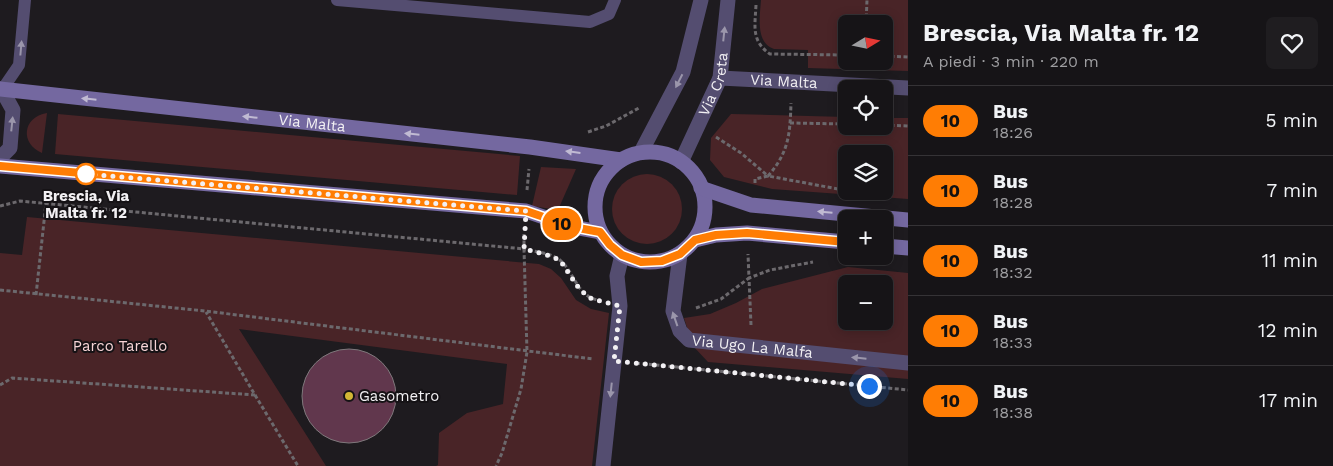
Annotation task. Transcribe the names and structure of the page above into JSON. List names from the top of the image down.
{
  "streets": {
    "street": ["Via Malta", "Via Creta", "Via Ugo La Malfa"]
  },
  "crossings": [
    ["Via Malta", "Via Creta"]
  ],
  "parks": ["Parco Tarello"],
  "places": ["Brescia, Via Malta fr. 12", "Gasometro"],
  "lines": ["bus line 10"],
  "north": "right",
  "page": {
    "on_map": "10",
    "heading": ["Brescia, Via Malta fr. 12", "A piedi · 3 min · 220 m"],
    "map_buttons": ["+", "−"],
    "list": [
      {
        "mark": "10",
        "name": "Bus",
        "note": "18:26",
        "value": "5 min"
      },
      {
        "mark": "10",
        "name": "Bus",
        "note": "18:28",
        "value": "7 min"
      },
      {
        "mark": "10",
        "name": "Bus",
        "note": "18:32",
        "value": "11 min"
      },
      {
        "mark": "10",
        "name": "Bus",
        "note": "18:33",
        "value": "12 min"
      },
      {
        "mark": "10",
        "name": "Bus",
        "note": "18:38",
        "value": "17 min"
      }
    ]
  }
}
